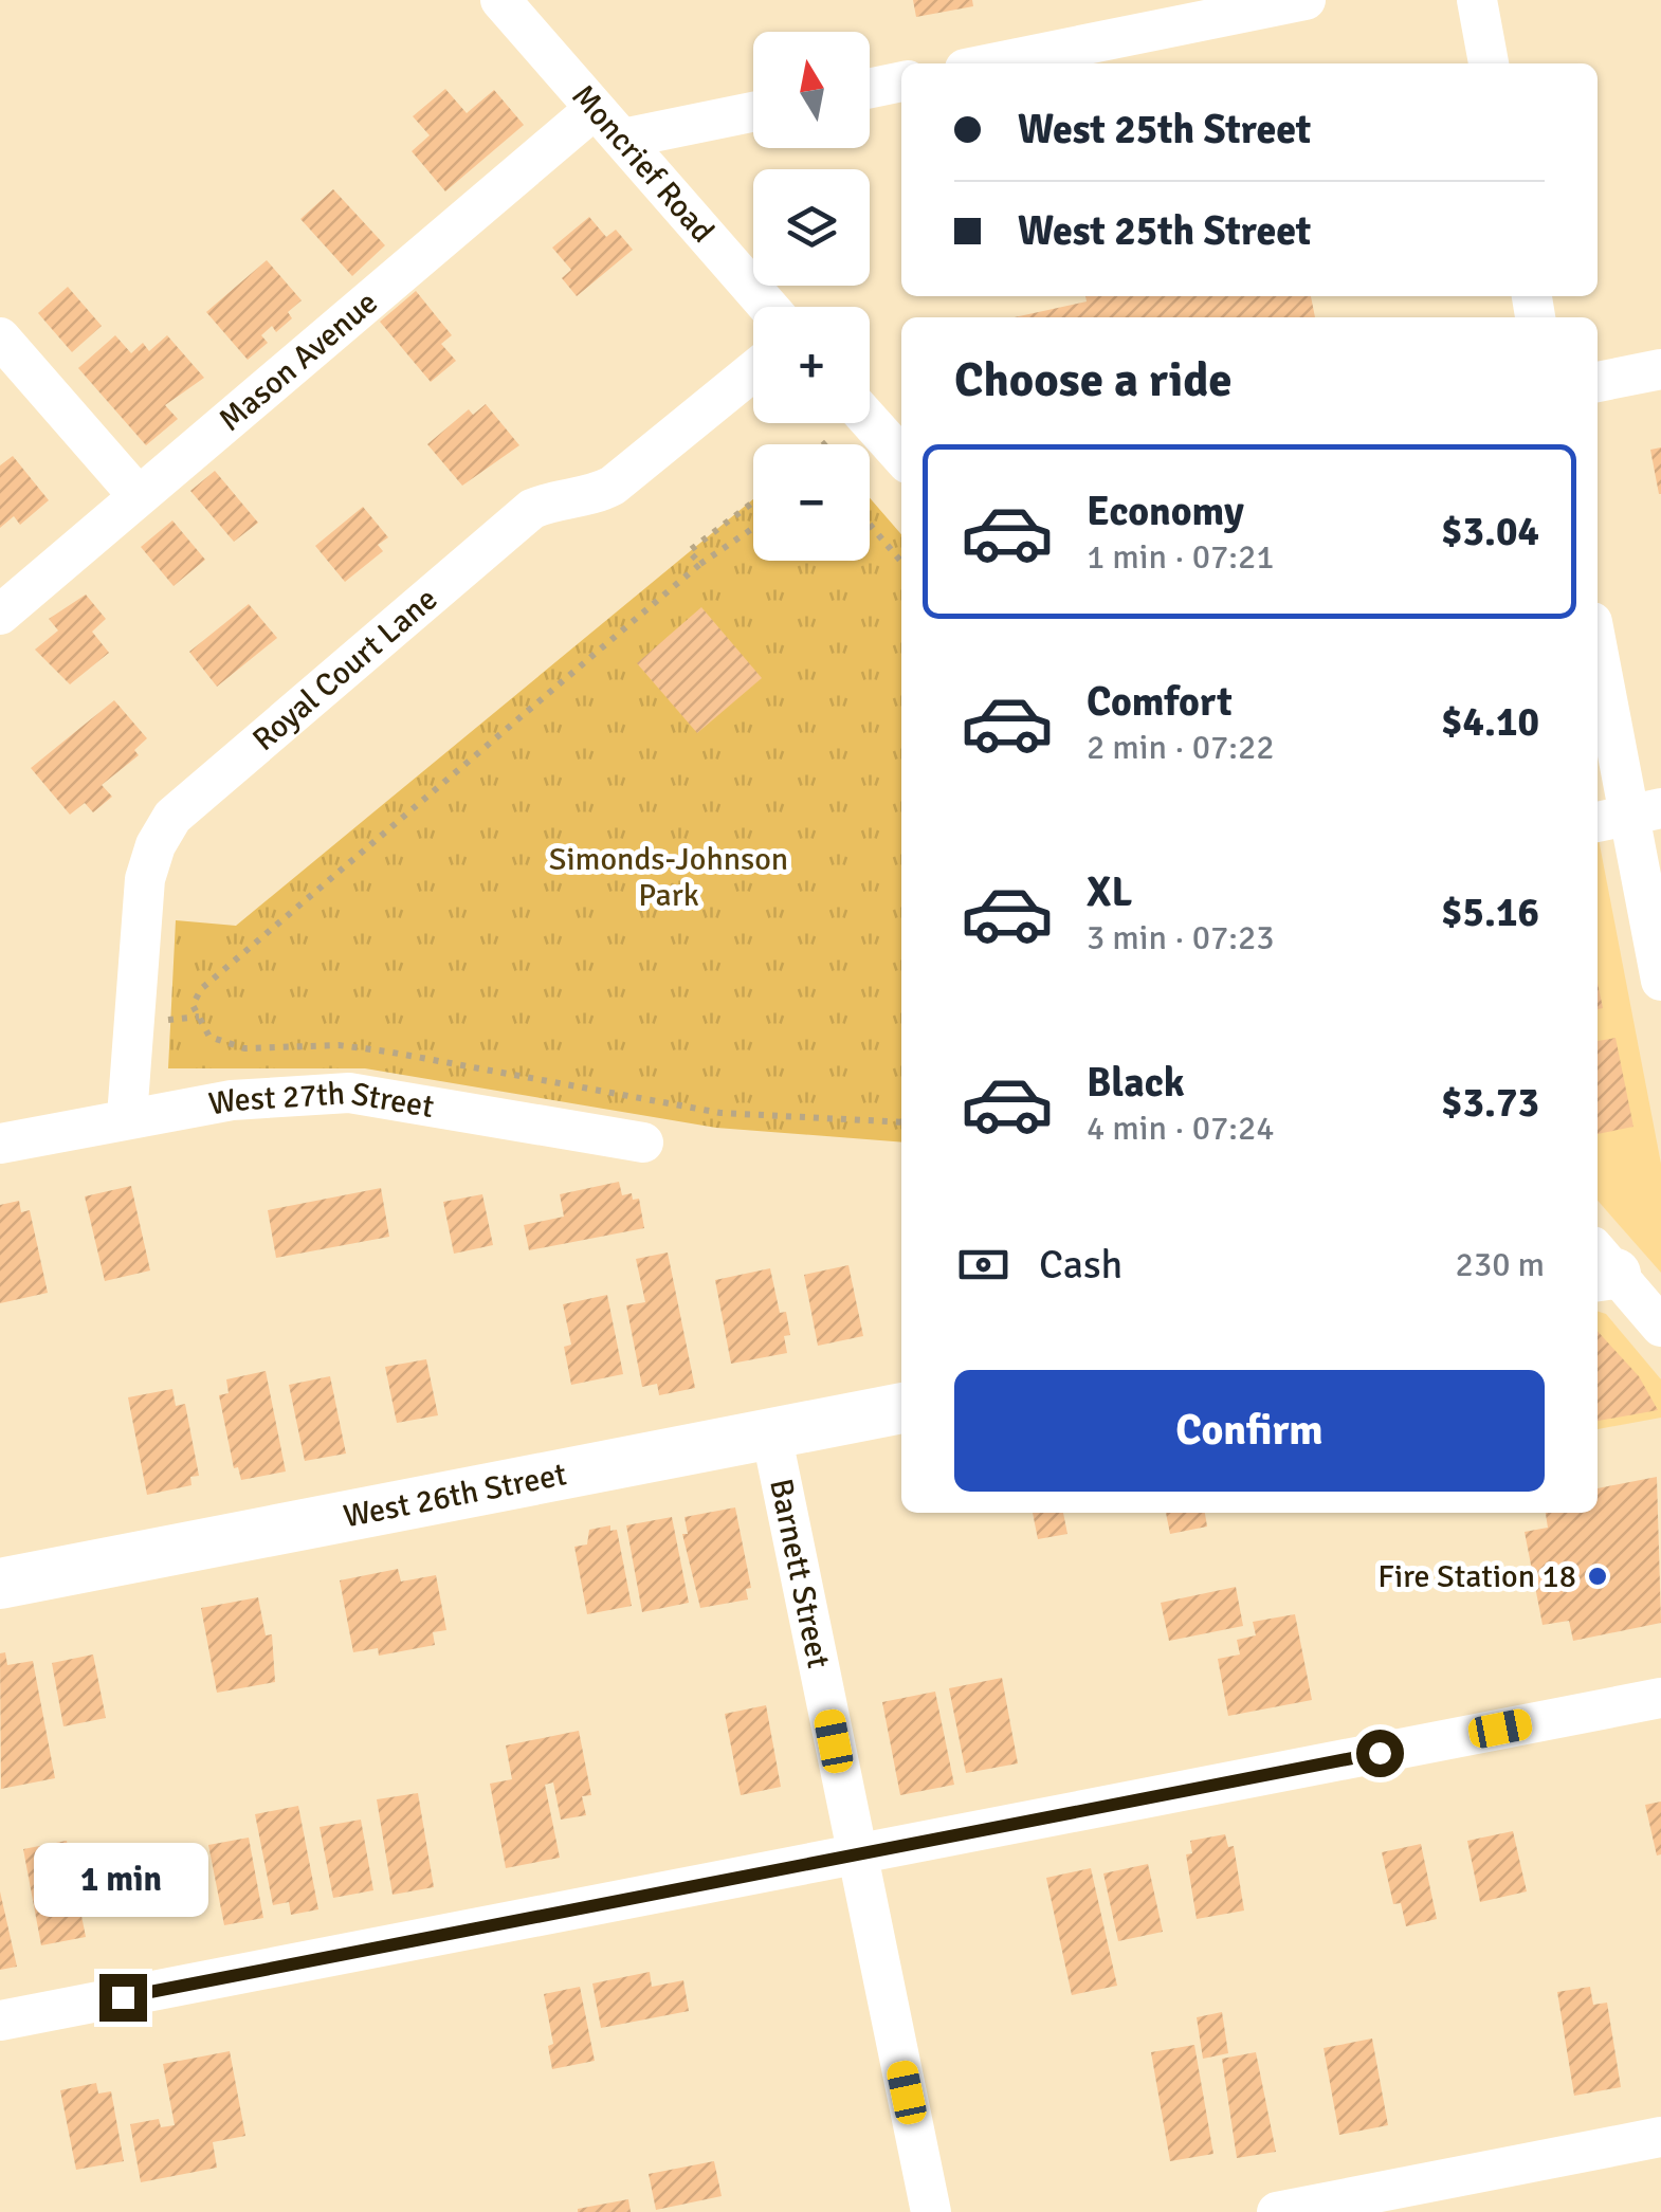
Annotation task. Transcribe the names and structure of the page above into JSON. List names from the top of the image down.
{
  "streets": {
    "main road": ["West 26th Street"],
    "street": [
      "Moncrief Road",
      "Mason Avenue",
      "Royal Court Lane",
      "West 27th Street",
      "Barnett Street"
    ]
  },
  "crossings": [
    ["Moncrief Road", "Mason Avenue"],
    ["Royal Court Lane", "West 27th Street"],
    ["West 26th Street", "Barnett Street"]
  ],
  "parks": ["Simonds-Johnson Park"],
  "places": ["Fire Station 18"],
  "north": "top",
  "page": {
    "map_buttons": ["+", "−"],
    "banner": ["West 25th Street", "West 25th Street"],
    "heading": "Choose a ride",
    "list": [
      {
        "name": "Economy",
        "note": "1 min · 07:21",
        "value": "$3.04"
      },
      {
        "name": "Comfort",
        "note": "2 min · 07:22",
        "value": "$4.10"
      },
      {
        "name": "XL",
        "note": "3 min · 07:23",
        "value": "$5.16"
      },
      {
        "name": "Black",
        "note": "4 min · 07:24",
        "value": "$3.73"
      }
    ],
    "pay": ["Cash", "230 m"],
    "buttons": "Confirm",
    "bubble": "1 min"
  }
}
